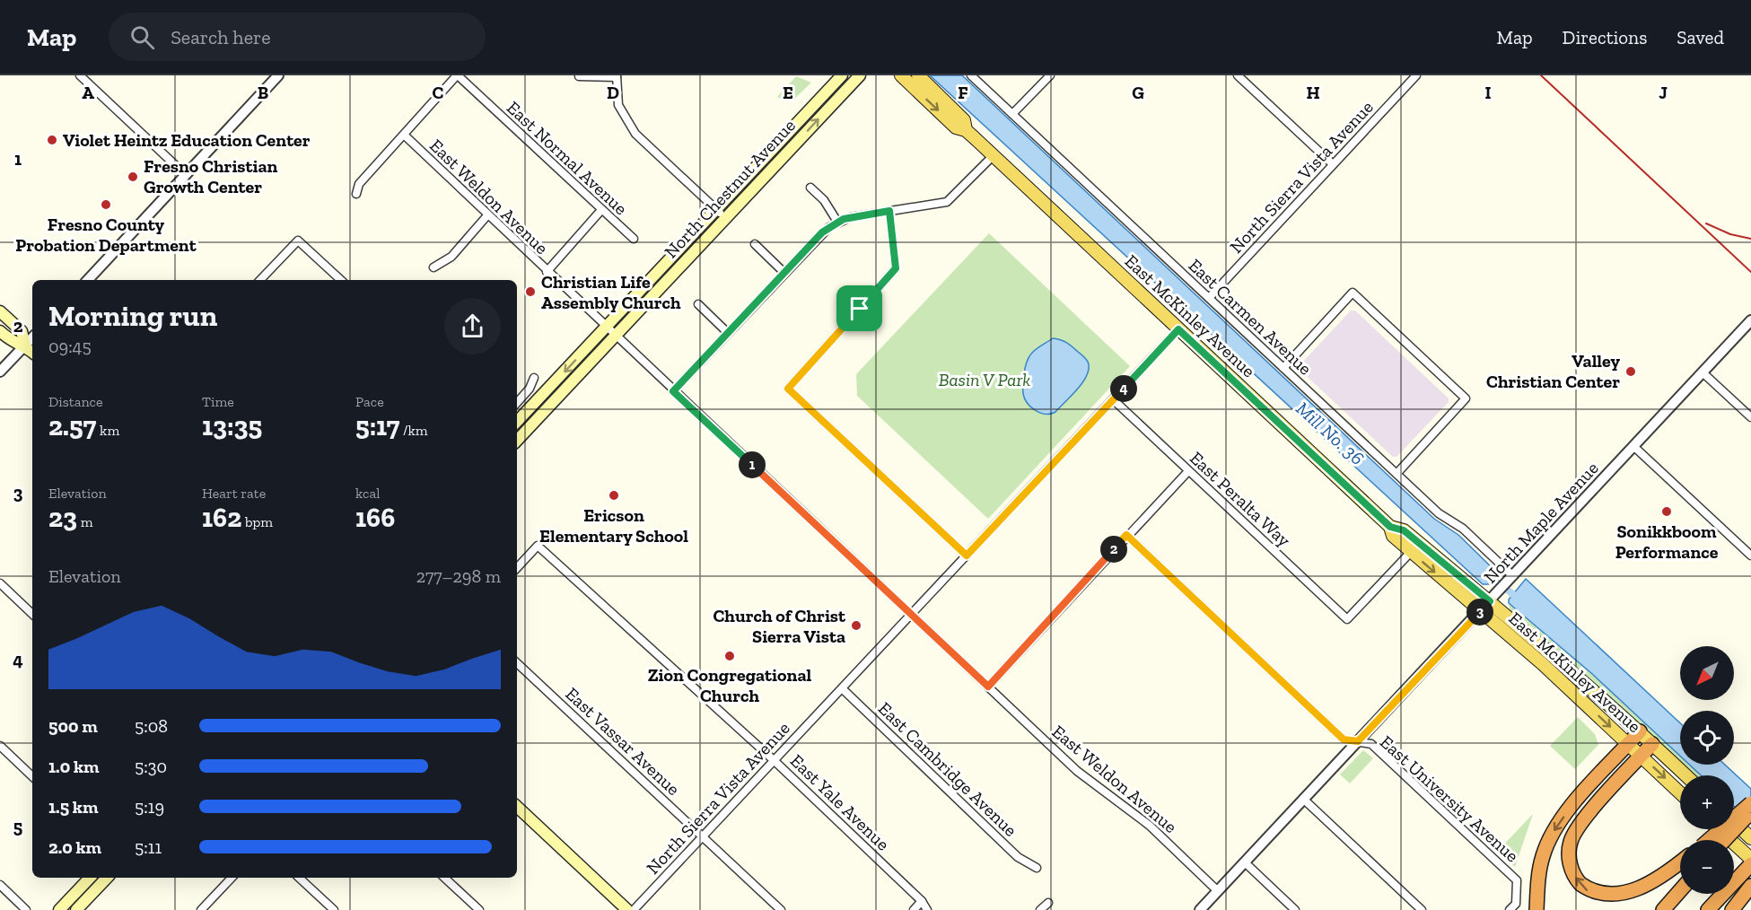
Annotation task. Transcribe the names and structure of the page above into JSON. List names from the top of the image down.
{
  "streets": {
    "main road": ["North Chestnut Avenue", "East McKinley Avenue"],
    "street": [
      "East Normal Avenue",
      "North Sierra Vista Avenue",
      "East Weldon Avenue",
      "East Carmen Avenue",
      "East Peralta Way",
      "North Maple Avenue",
      "East Vassar Avenue",
      "East Cambridge Avenue",
      "East University Avenue",
      "East Yale Avenue"
    ]
  },
  "crossings": [
    ["North Sierra Vista Avenue", "East Weldon Avenue"],
    ["North Sierra Vista Avenue", "East McKinley Avenue"],
    ["North Sierra Vista Avenue", "East Carmen Avenue"],
    ["North Sierra Vista Avenue", "East Peralta Way"],
    ["North Sierra Vista Avenue", "East Vassar Avenue"],
    ["North Sierra Vista Avenue", "East Cambridge Avenue"],
    ["North Sierra Vista Avenue", "East Yale Avenue"],
    ["North Chestnut Avenue", "East Weldon Avenue"],
    ["East Weldon Avenue", "North Maple Avenue"],
    ["East McKinley Avenue", "East Peralta Way"],
    ["East McKinley Avenue", "North Maple Avenue"],
    ["East Carmen Avenue", "North Maple Avenue"],
    ["North Maple Avenue", "East University Avenue"]
  ],
  "water": ["Mill No. 36"],
  "parks": ["Basin V Park"],
  "places": [
    "Violet Heintz Education Center",
    "Fresno Christian Growth Center",
    "Fresno County Probation Department",
    "Christian Life Assembly Church",
    "Valley Christian Center",
    "Ericson Elementary School",
    "Sonikkboom Performance",
    "Church of Christ Sierra Vista",
    "Zion Congregational Church"
  ],
  "north": "bottom left",
  "page": {
    "header": "Map",
    "search": "Search here",
    "nav": ["Map", "Directions", "Saved"],
    "heading": ["Morning run", "09:45"],
    "stats": [
      ["Distance", "2.57 km"],
      ["Time", "13:35"],
      ["Pace", "5:17 /km"],
      ["Elevation", "23 m"],
      ["Heart rate", "162 bpm"],
      ["kcal", "166"]
    ],
    "pins": [
      "4",
      "1",
      "2",
      "3"
    ],
    "chart": ["Elevation", "277–298 m"],
    "map_buttons": ["+", "−"],
    "list": [
      {
        "name": "500 m",
        "note": "5:08"
      },
      {
        "name": "1.0 km",
        "note": "5:30"
      },
      {
        "name": "1.5 km",
        "note": "5:19"
      },
      {
        "name": "2.0 km",
        "note": "5:11"
      }
    ]
  },
  "grid": {
    "columns": [
      "A",
      "B",
      "C",
      "D",
      "E",
      "F",
      "G",
      "H",
      "I",
      "J"
    ],
    "rows": [
      "1",
      "2",
      "3",
      "4",
      "5"
    ]
  }
}
